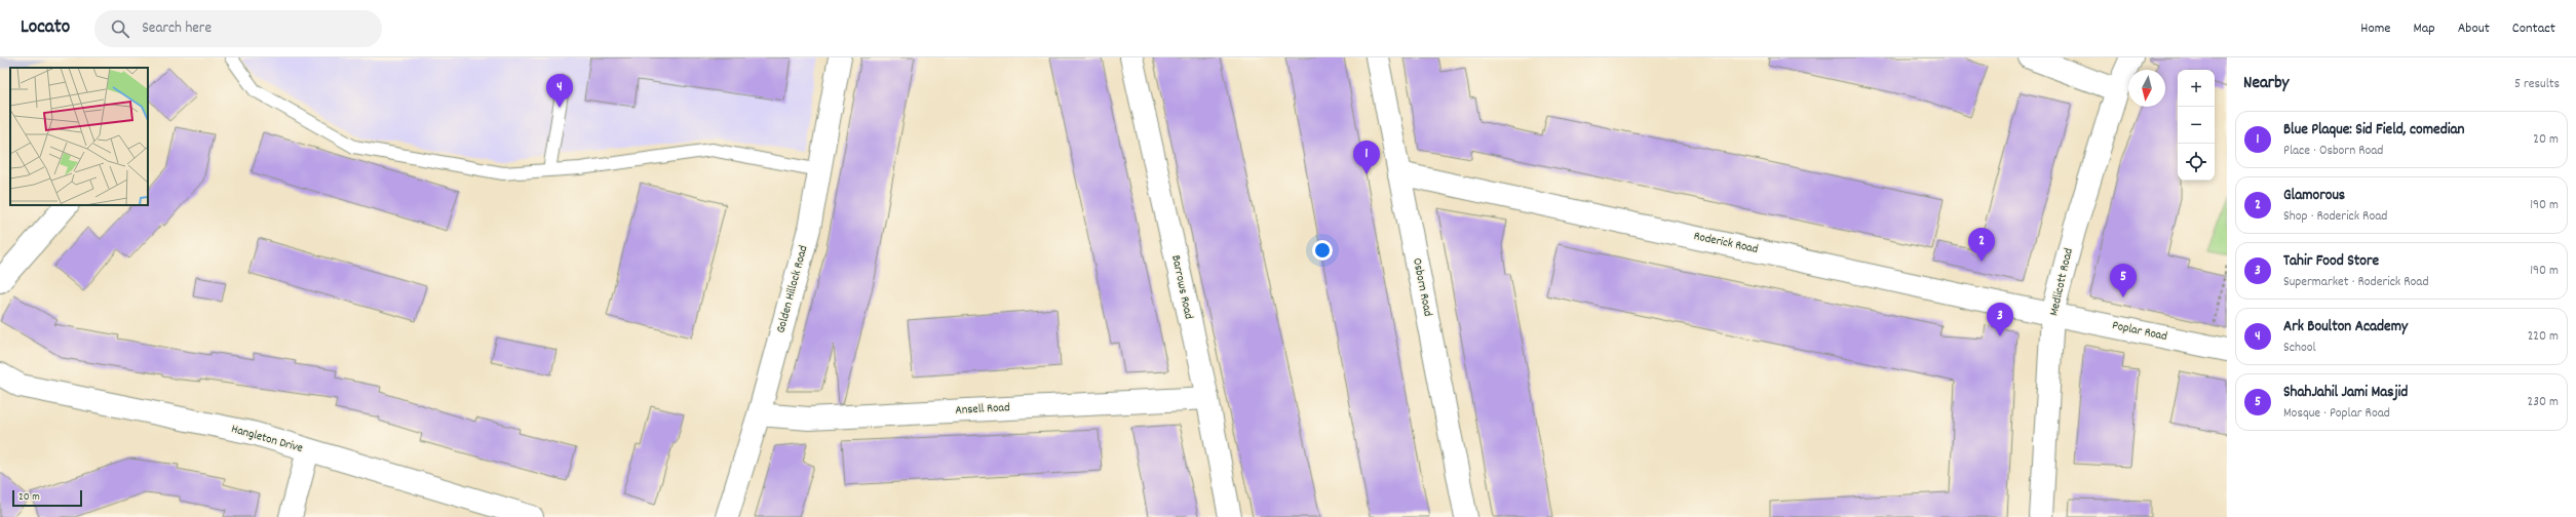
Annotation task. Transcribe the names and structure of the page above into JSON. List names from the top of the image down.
{
  "streets": {
    "street": [
      "Roderick Road",
      "Medlicott Road",
      "Barrows Road",
      "Osborn Road",
      "Golden Hillock Road",
      "Poplar Road",
      "Ansell Road",
      "Hangleton Drive"
    ]
  },
  "crossings": [
    ["Roderick Road", "Medlicott Road"],
    ["Roderick Road", "Osborn Road"],
    ["Roderick Road", "Poplar Road"],
    ["Medlicott Road", "Poplar Road"],
    ["Barrows Road", "Ansell Road"],
    ["Golden Hillock Road", "Ansell Road"]
  ],
  "scale_bar": "20 m",
  "north": "bottom",
  "page": {
    "header": "Locato",
    "search": "Search here",
    "nav": [
      "Home",
      "Map",
      "About",
      "Contact"
    ],
    "heading": ["Nearby", "5 results"],
    "map_buttons": ["+", "−"],
    "pins": [
      "4",
      "1",
      "2",
      "5",
      "3"
    ],
    "list": [
      {
        "mark": "1",
        "name": "Blue Plaque: Sid Field, comedian",
        "note": "Place · Osborn Road",
        "value": "20 m"
      },
      {
        "mark": "2",
        "name": "Glamorous",
        "note": "Shop · Roderick Road",
        "value": "190 m"
      },
      {
        "mark": "3",
        "name": "Tahir Food Store",
        "note": "Supermarket · Roderick Road",
        "value": "190 m"
      },
      {
        "mark": "4",
        "name": "Ark Boulton Academy",
        "note": "School",
        "value": "220 m"
      },
      {
        "mark": "5",
        "name": "ShahJahil Jami Masjid",
        "note": "Mosque · Poplar Road",
        "value": "230 m"
      }
    ],
    "scale": "20 m"
  }
}
